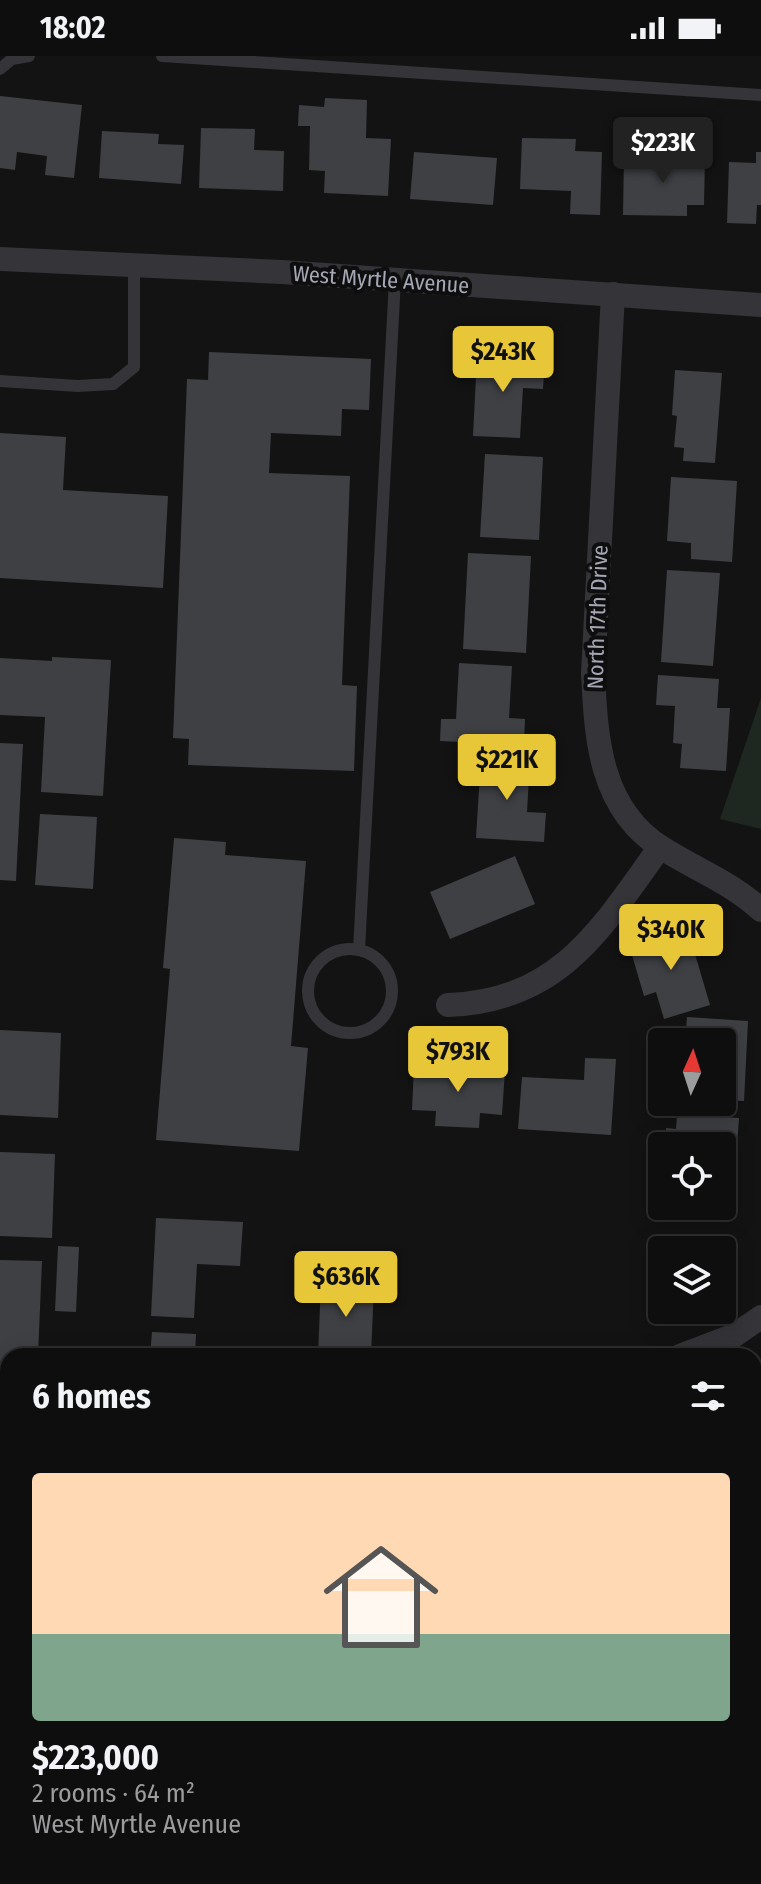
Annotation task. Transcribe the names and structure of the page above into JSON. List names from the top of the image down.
{
  "streets": {
    "street": ["West Myrtle Avenue", "North 17th Drive"]
  },
  "crossings": [
    ["West Myrtle Avenue", "North 17th Drive"]
  ],
  "north": "top",
  "page": {
    "status": "18:02",
    "price": [
      "$223K",
      "$243K",
      "$221K",
      "$340K",
      "$793K",
      "$636K"
    ],
    "heading": "6 homes",
    "list": [
      {
        "name": "$223,000",
        "note": "2 rooms · 64 m² · West Myrtle Avenue"
      }
    ]
  }
}
